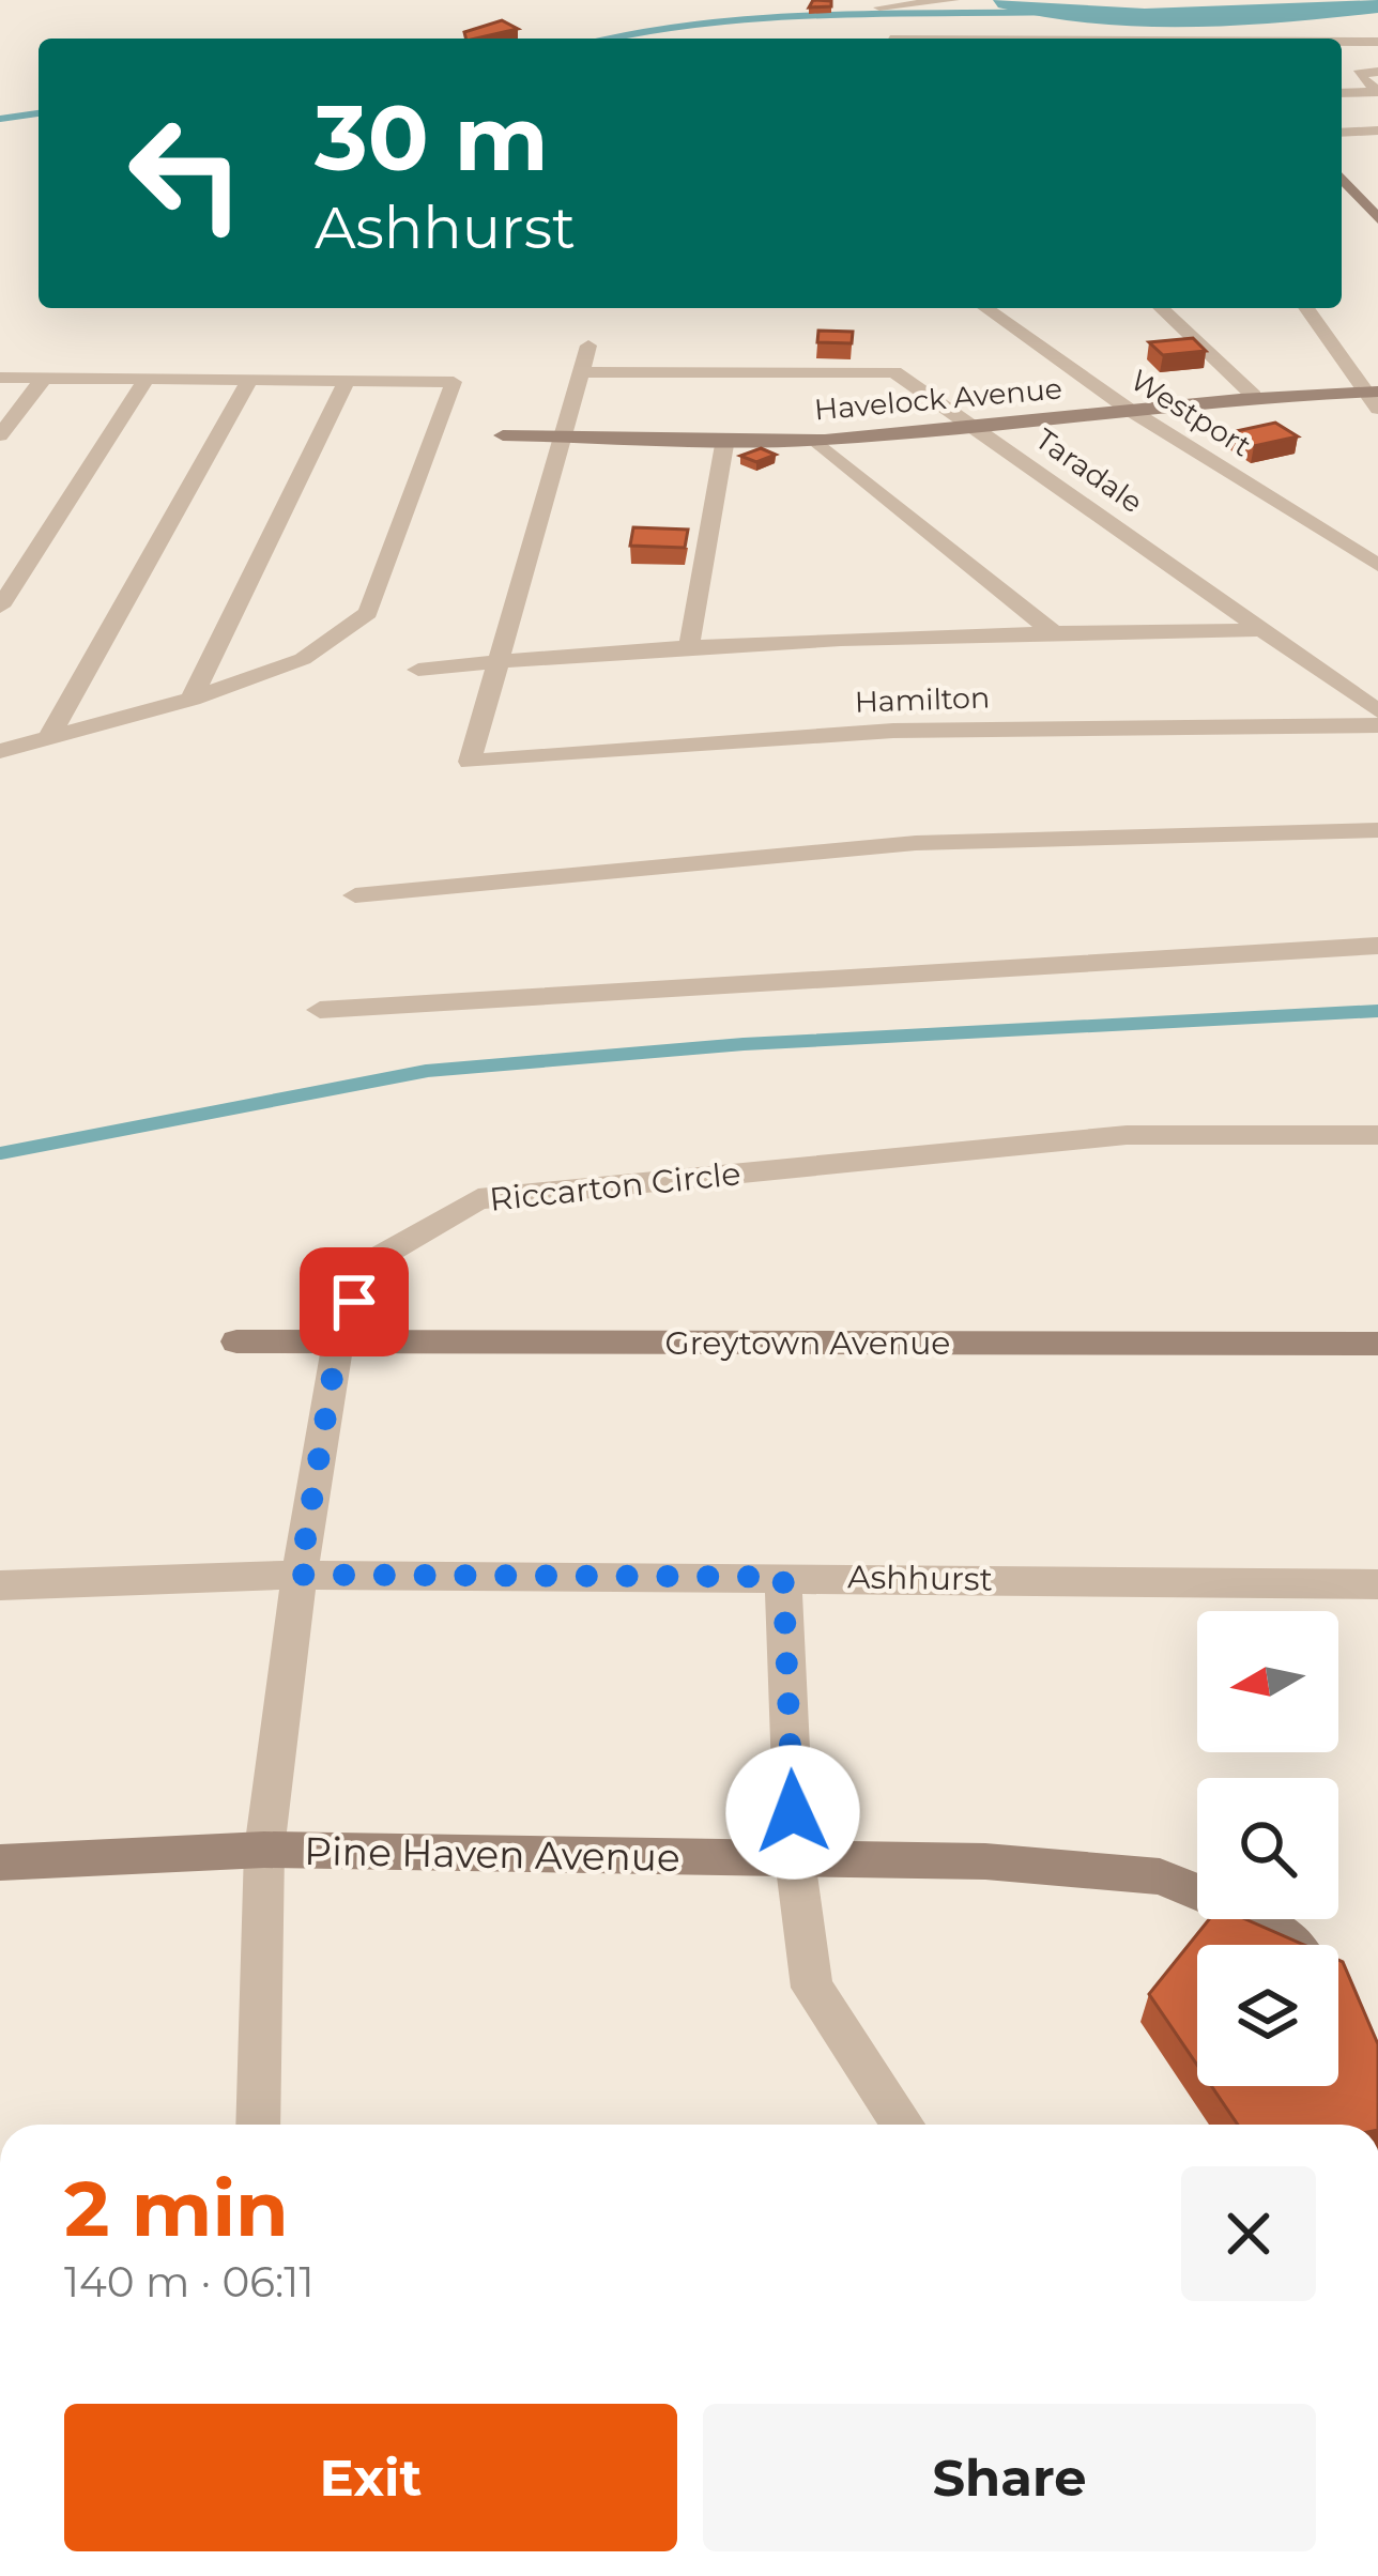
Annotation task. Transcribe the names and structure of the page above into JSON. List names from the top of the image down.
{
  "streets": {
    "street": [
      "Havelock Avenue",
      "Westport",
      "Taradale",
      "Hamilton",
      "Riccarton Circle",
      "Greytown Avenue",
      "Ashhurst",
      "Pine Haven Avenue"
    ]
  },
  "crossings": [
    ["Havelock Avenue", "Westport"],
    ["Havelock Avenue", "Taradale"],
    ["Riccarton Circle", "Greytown Avenue"],
    ["Riccarton Circle", "Ashhurst"],
    ["Riccarton Circle", "Pine Haven Avenue"]
  ],
  "north": "left",
  "page": {
    "turn": ["30 m", "Ashhurst"],
    "heading": ["2 min", "140 m · 06:11"],
    "buttons": ["Exit", "Share"]
  }
}
